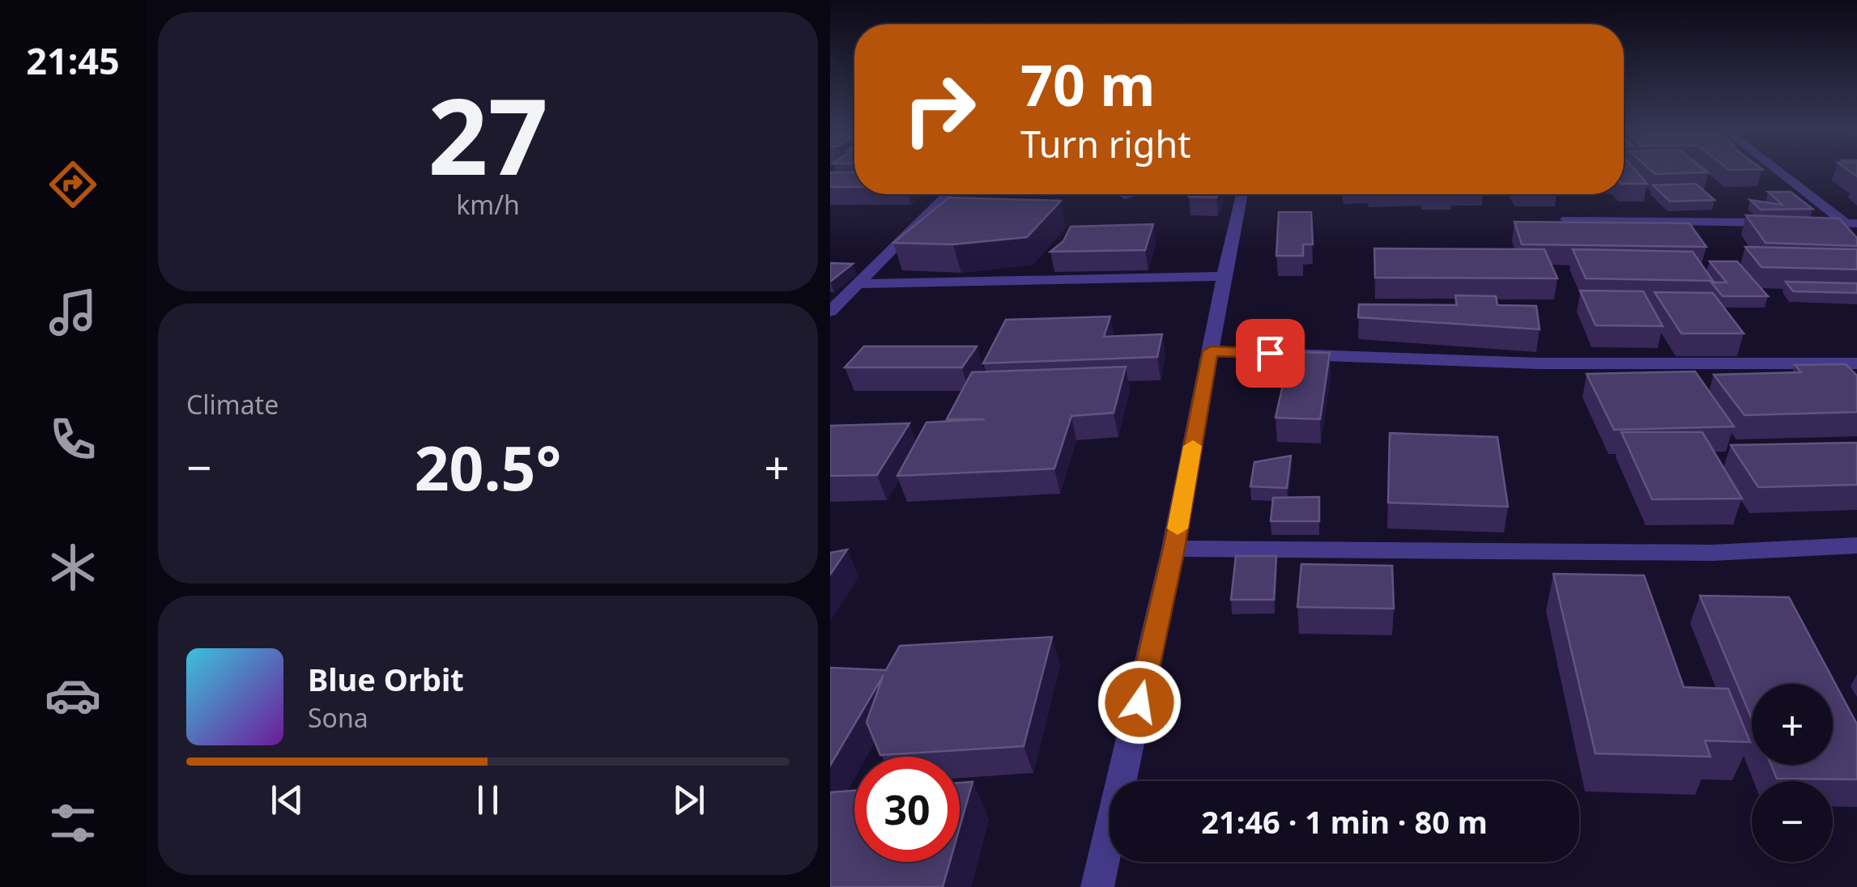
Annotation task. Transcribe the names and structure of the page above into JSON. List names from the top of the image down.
{
  "page": {
    "tabs": "21:45",
    "tile": [
      ["27", "km/h"],
      "Climate"
    ],
    "turn": ["70 m", "Turn right"],
    "heat": ["−", "20.5°", "+"],
    "song": ["Blue Orbit", "Sona"],
    "map_buttons": ["+", "−"],
    "limit": "30",
    "trip": "21:46 · 1 min · 80 m"
  }
}
